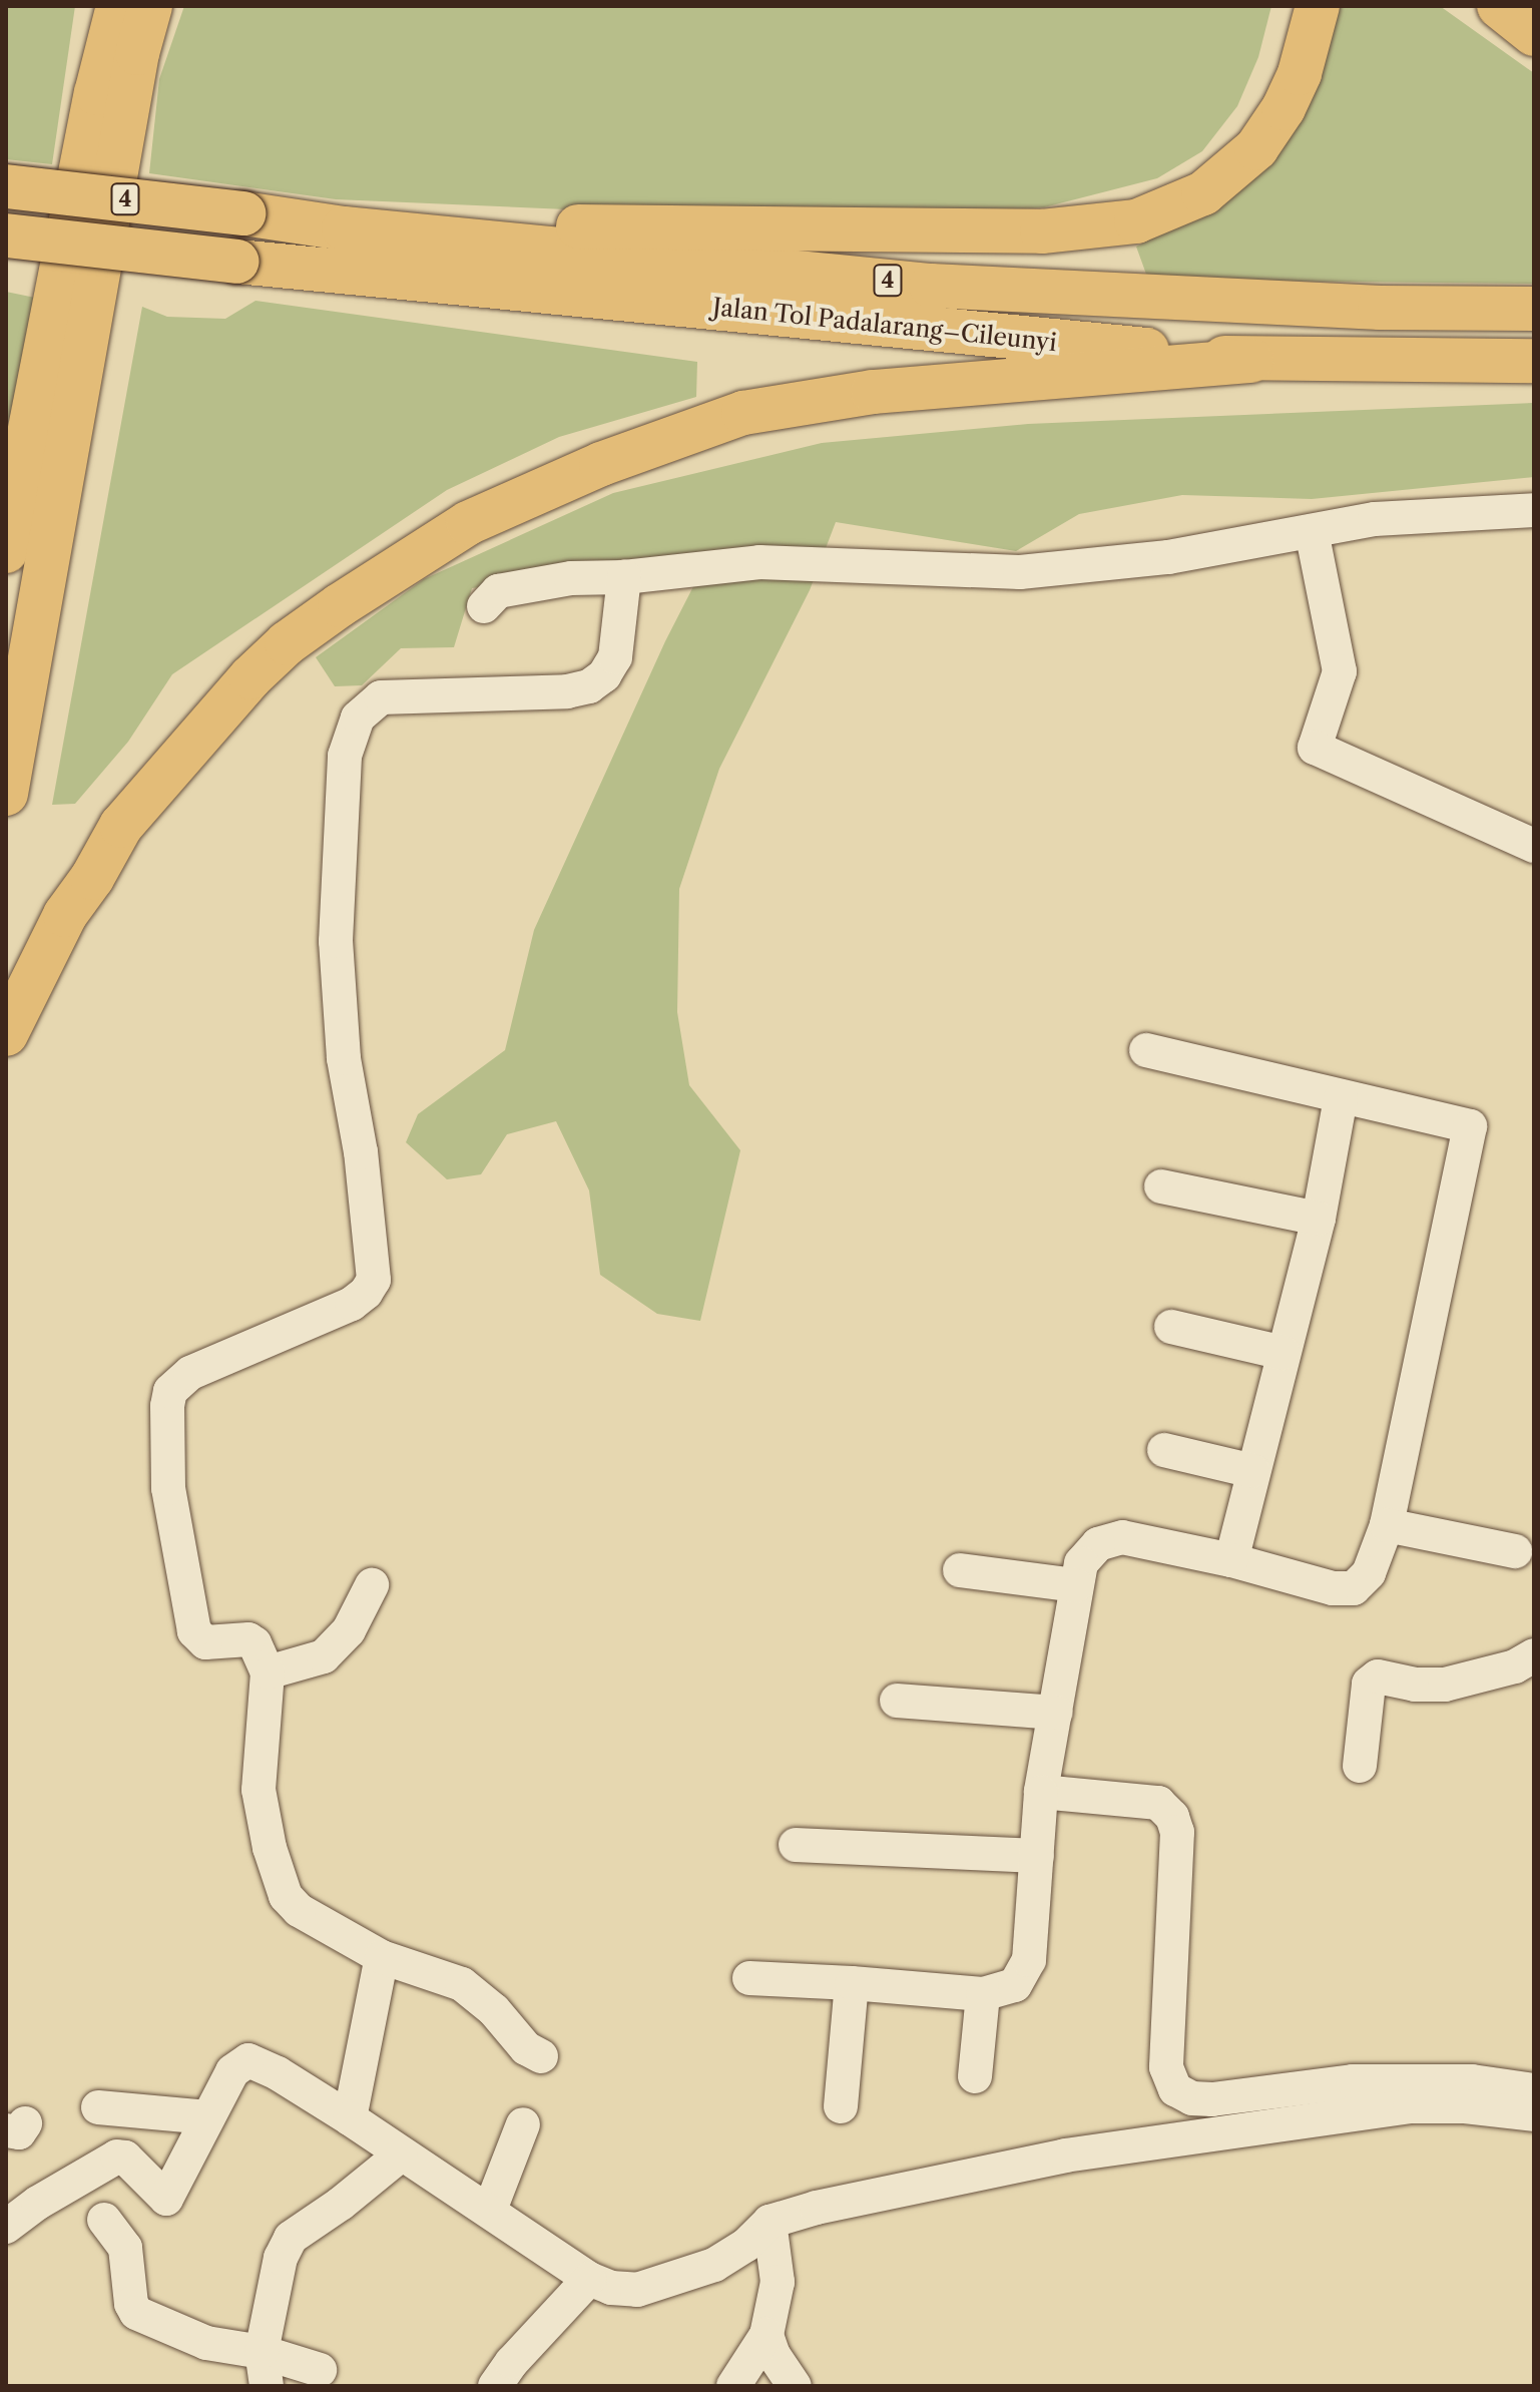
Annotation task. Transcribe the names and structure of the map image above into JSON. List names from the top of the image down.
{
  "streets": {
    "highway": ["4", "Jalan Tol Padalarang–Cileunyi"]
  }
}
